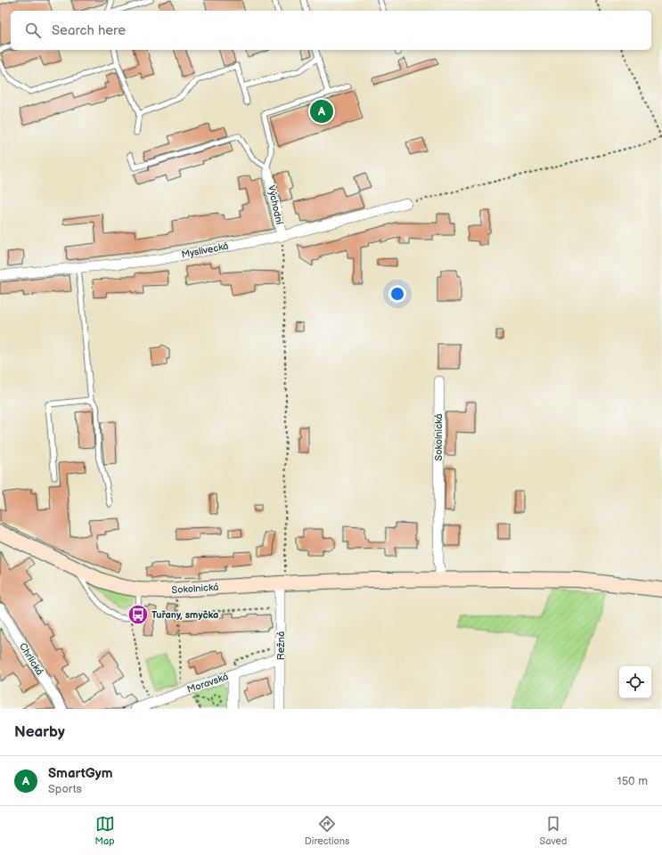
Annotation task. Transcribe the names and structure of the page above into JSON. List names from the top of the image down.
{
  "streets": {
    "main road": ["Sokolnická"],
    "street": [
      "Východní",
      "Myslivecká",
      "Režná",
      "Chrlická",
      "Moravská"
    ]
  },
  "crossings": [
    ["Východní", "Myslivecká"],
    ["Sokolnická", "Režná"],
    ["Režná", "Moravská"]
  ],
  "places": {
    "bus stop": ["Tuřany, smyčka"]
  },
  "page": {
    "search": "Search here",
    "pins": "A",
    "heading": "Nearby",
    "list": [
      {
        "mark": "A",
        "name": "SmartGym",
        "note": "Sports",
        "value": "150 m"
      }
    ],
    "nav": ["Map", "Directions", "Saved"]
  }
}
